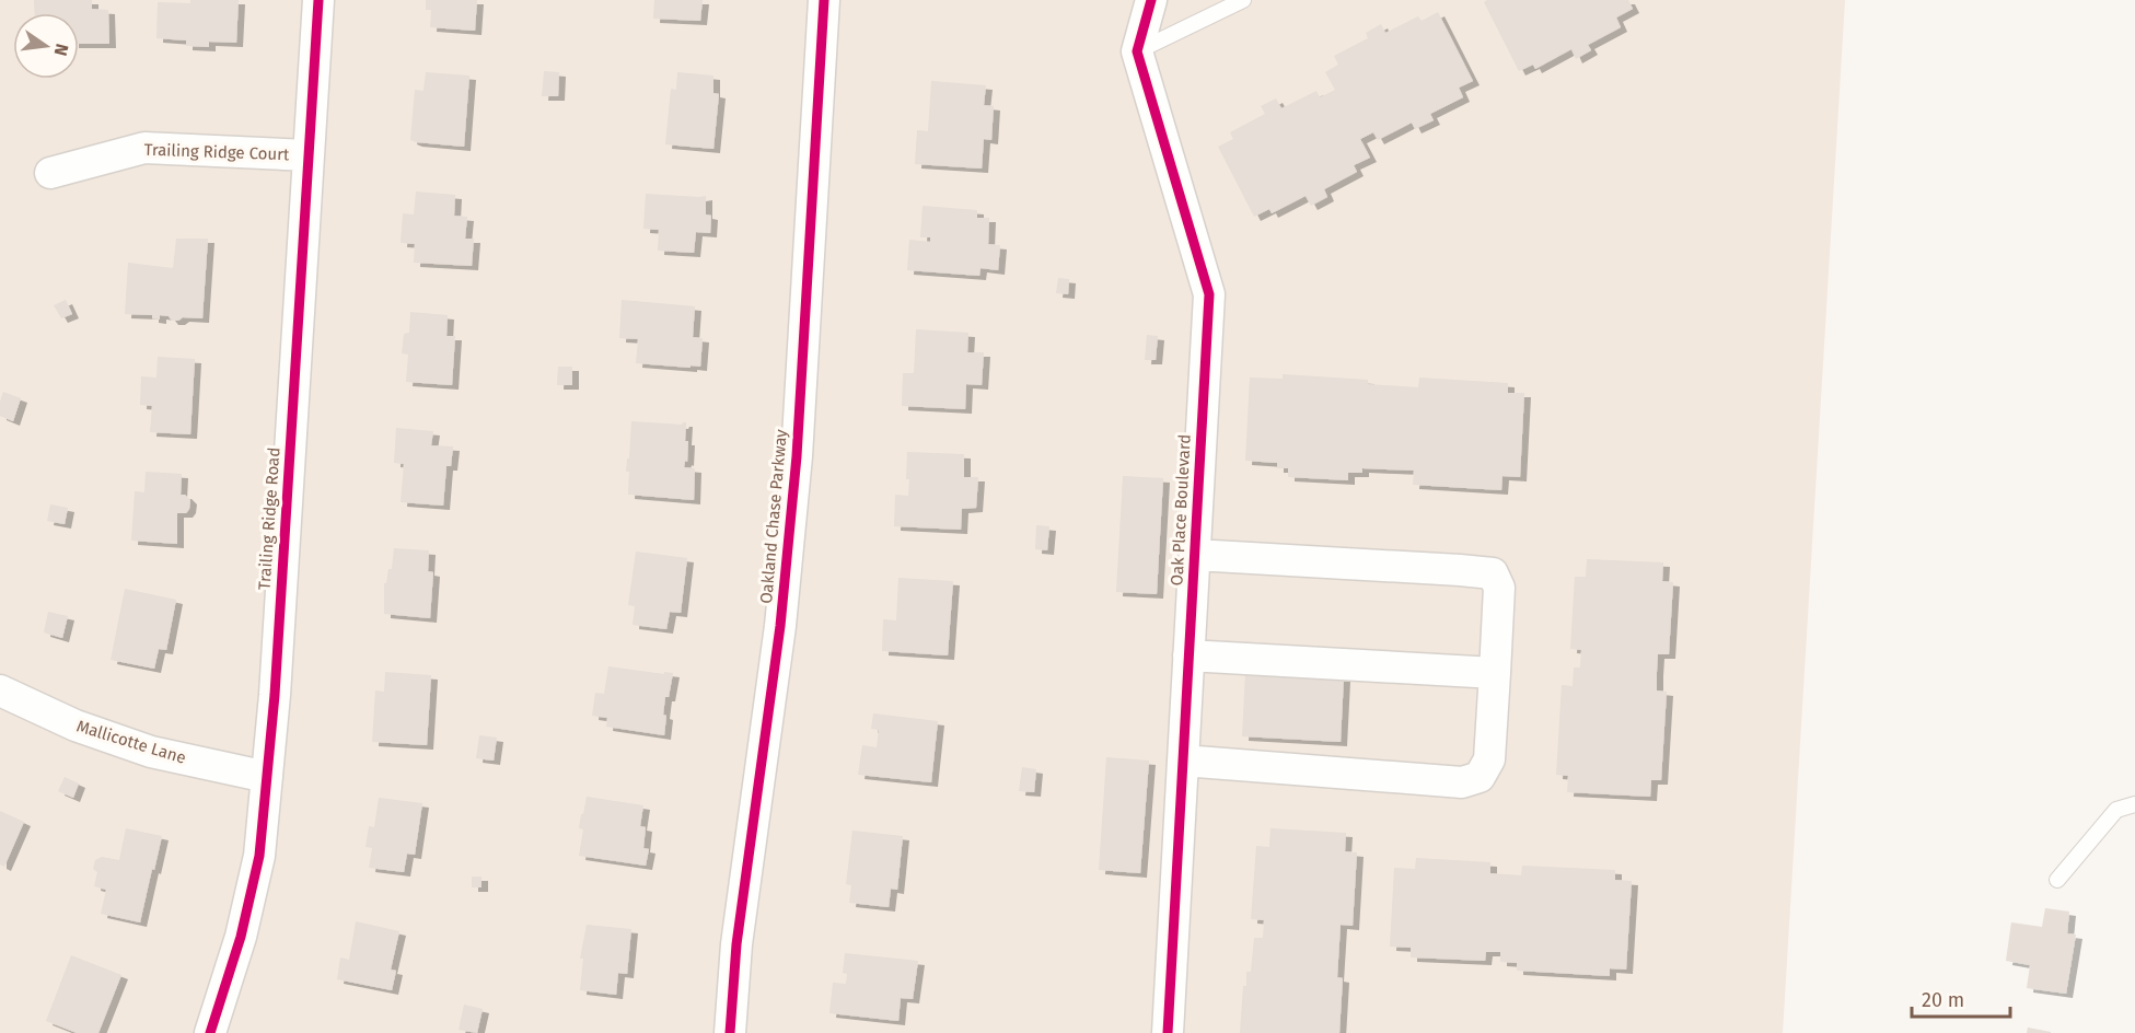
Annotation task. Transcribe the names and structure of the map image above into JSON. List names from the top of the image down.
{
  "streets": {
    "street": [
      "Trailing Ridge Court",
      "Oak Place Boulevard",
      "Oakland Chase Parkway",
      "Trailing Ridge Road",
      "Mallicotte Lane"
    ]
  },
  "crossings": [
    ["Trailing Ridge Court", "Trailing Ridge Road"],
    ["Trailing Ridge Road", "Mallicotte Lane"]
  ],
  "scale_bar": "20 m",
  "north": "right"
}
